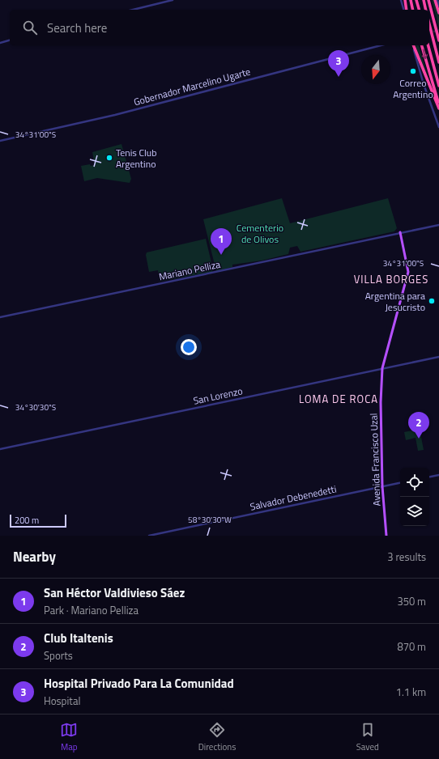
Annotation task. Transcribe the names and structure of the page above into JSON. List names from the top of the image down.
{
  "streets": {
    "main road": ["Avenida Francisco Uzal"],
    "street": [
      "Gobernador Marcelino Ugarte",
      "Mariano Pelliza",
      "San Lorenzo",
      "Salvador Debenedetti"
    ]
  },
  "crossings": [
    ["Mariano Pelliza", "Avenida Francisco Uzal"],
    ["San Lorenzo", "Avenida Francisco Uzal"],
    ["Avenida Francisco Uzal", "Salvador Debenedetti"]
  ],
  "districts": ["VILLA BORGES", "LOMA DE ROCA"],
  "parks": ["Cementerio de Olivos"],
  "places": ["Correo Argentino", "Tenis Club Argentino", "Argentina para Jesucristo"],
  "scale_bar": "200 m",
  "north": "bottom",
  "page": {
    "search": "Search here",
    "pins": ["3", "1", "2"],
    "scale": "200 m",
    "heading": ["Nearby", "3 results"],
    "list": [
      {
        "mark": "1",
        "name": "San Héctor Valdivieso Sáez",
        "note": "Park · Mariano Pelliza",
        "value": "350 m"
      },
      {
        "mark": "2",
        "name": "Club Italtenis",
        "note": "Sports",
        "value": "870 m"
      },
      {
        "mark": "3",
        "name": "Hospital Privado Para La Comunidad",
        "note": "Hospital",
        "value": "1.1 km"
      }
    ],
    "nav": ["Map", "Directions", "Saved"]
  },
  "coordinates": ["34°31'00\"S", "34°30'30\"S", "58°30'30\"W"]
}
